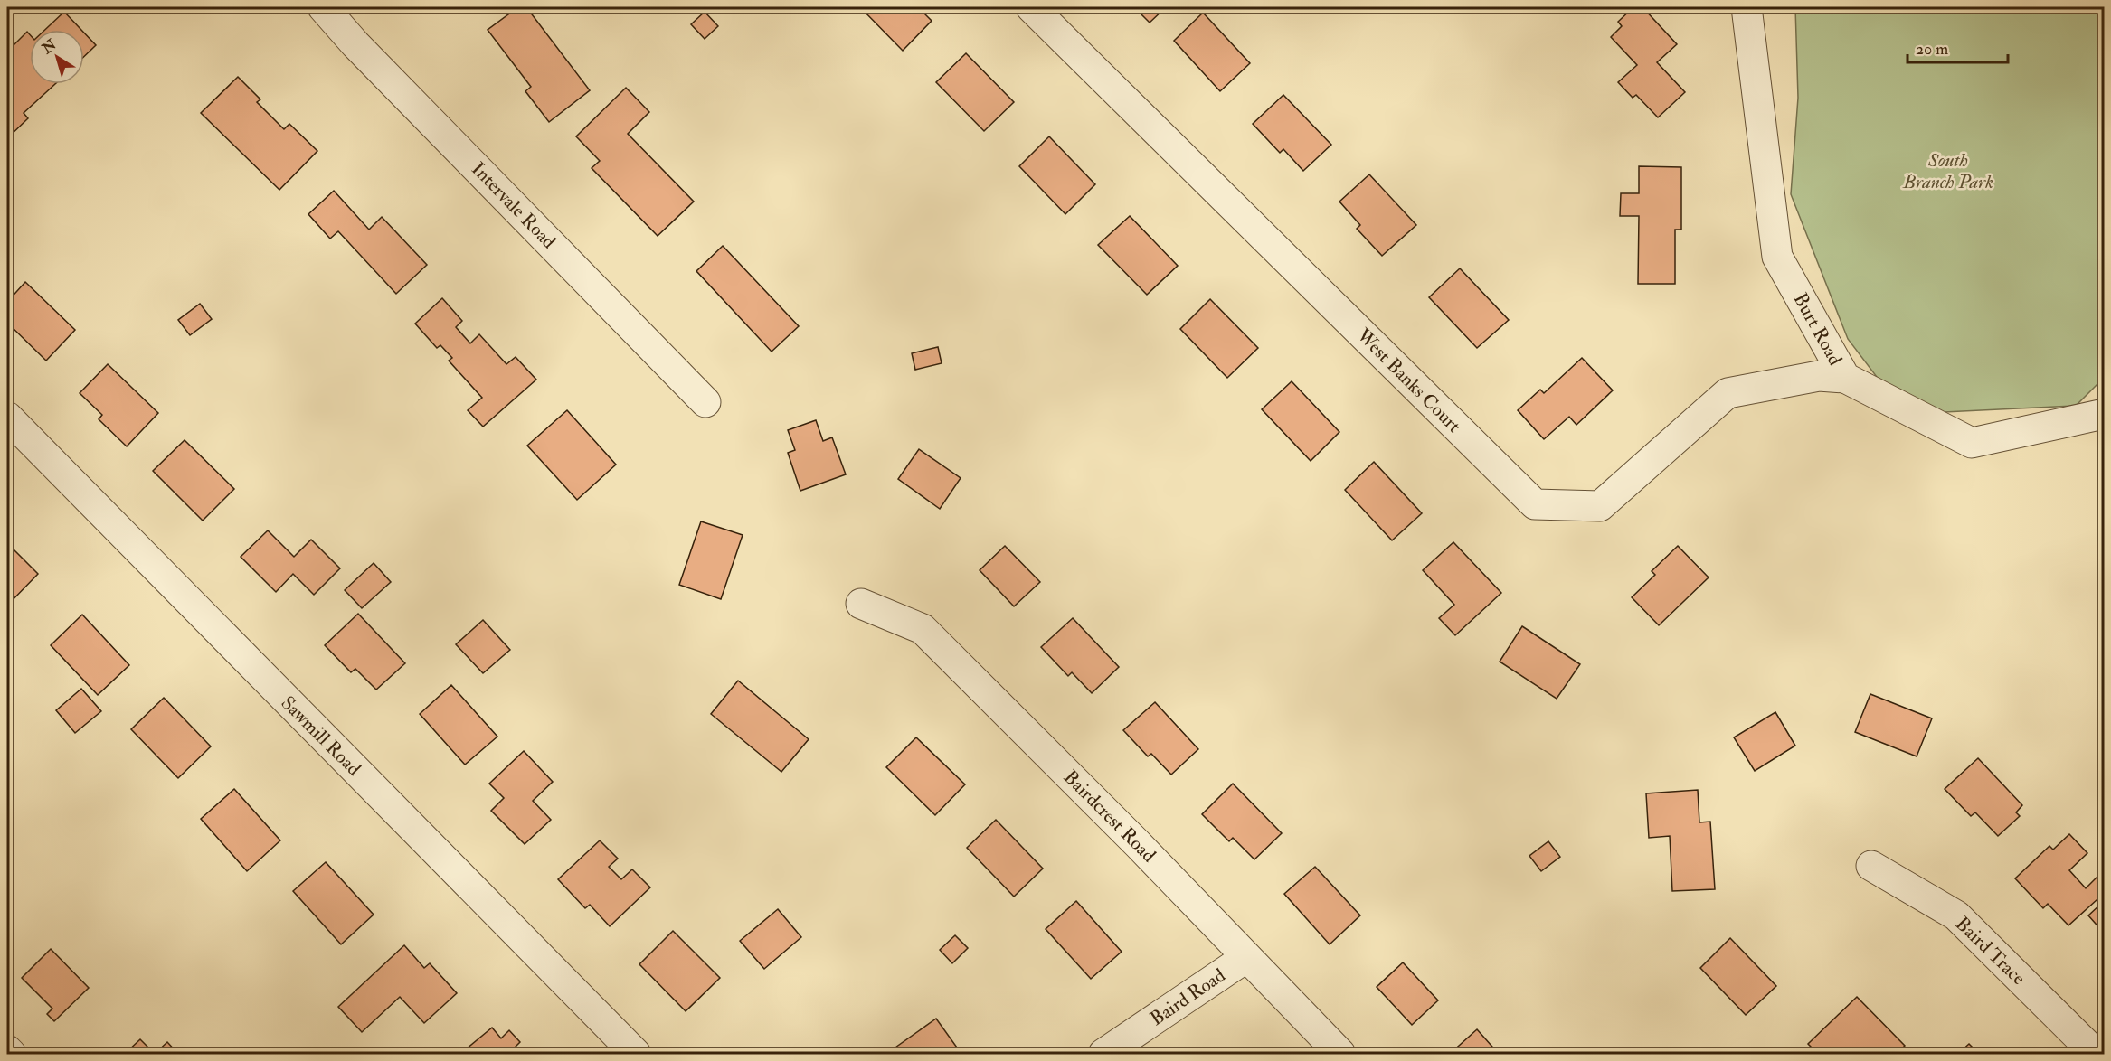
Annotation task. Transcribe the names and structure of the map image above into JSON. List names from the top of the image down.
{
  "streets": {
    "street": [
      "Intervale Road",
      "Burt Road",
      "West Banks Court",
      "Sawmill Road",
      "Bairdcrest Road",
      "Baird Trace",
      "Baird Road"
    ]
  },
  "crossings": [
    ["Burt Road", "West Banks Court"],
    ["Bairdcrest Road", "Baird Road"]
  ],
  "parks": ["South Branch Park"],
  "scale_bar": "20 m",
  "north": "top left"
}
